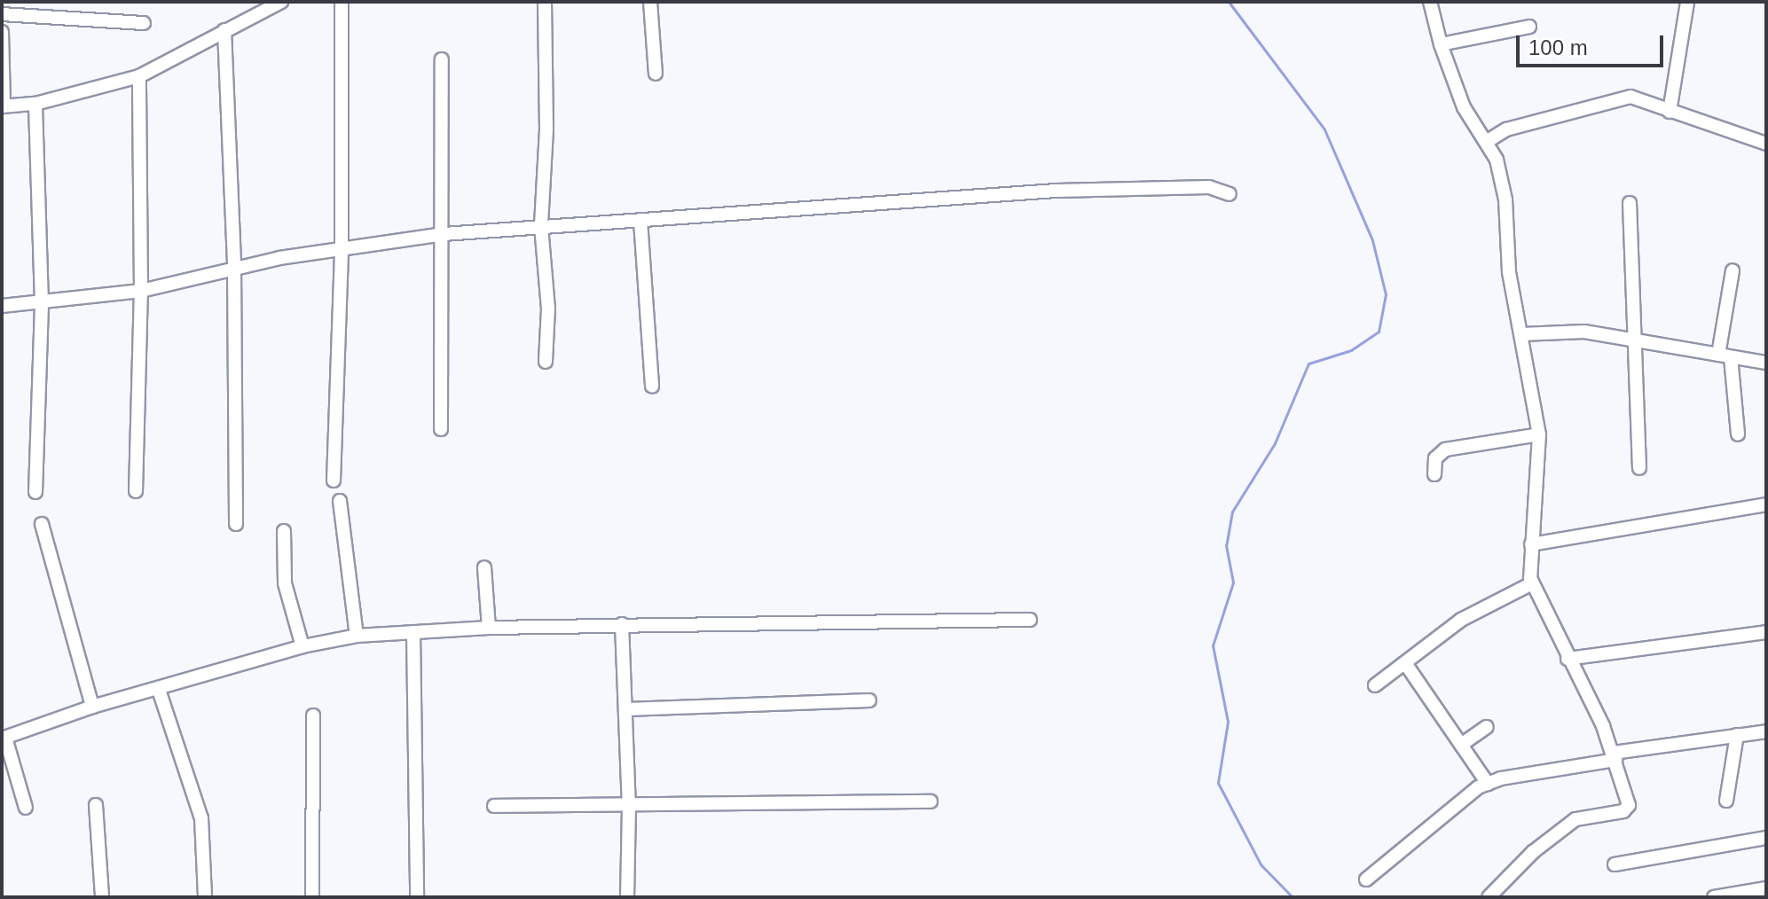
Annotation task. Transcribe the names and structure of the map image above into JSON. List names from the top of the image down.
{
  "scale_bar": "100 m"
}
